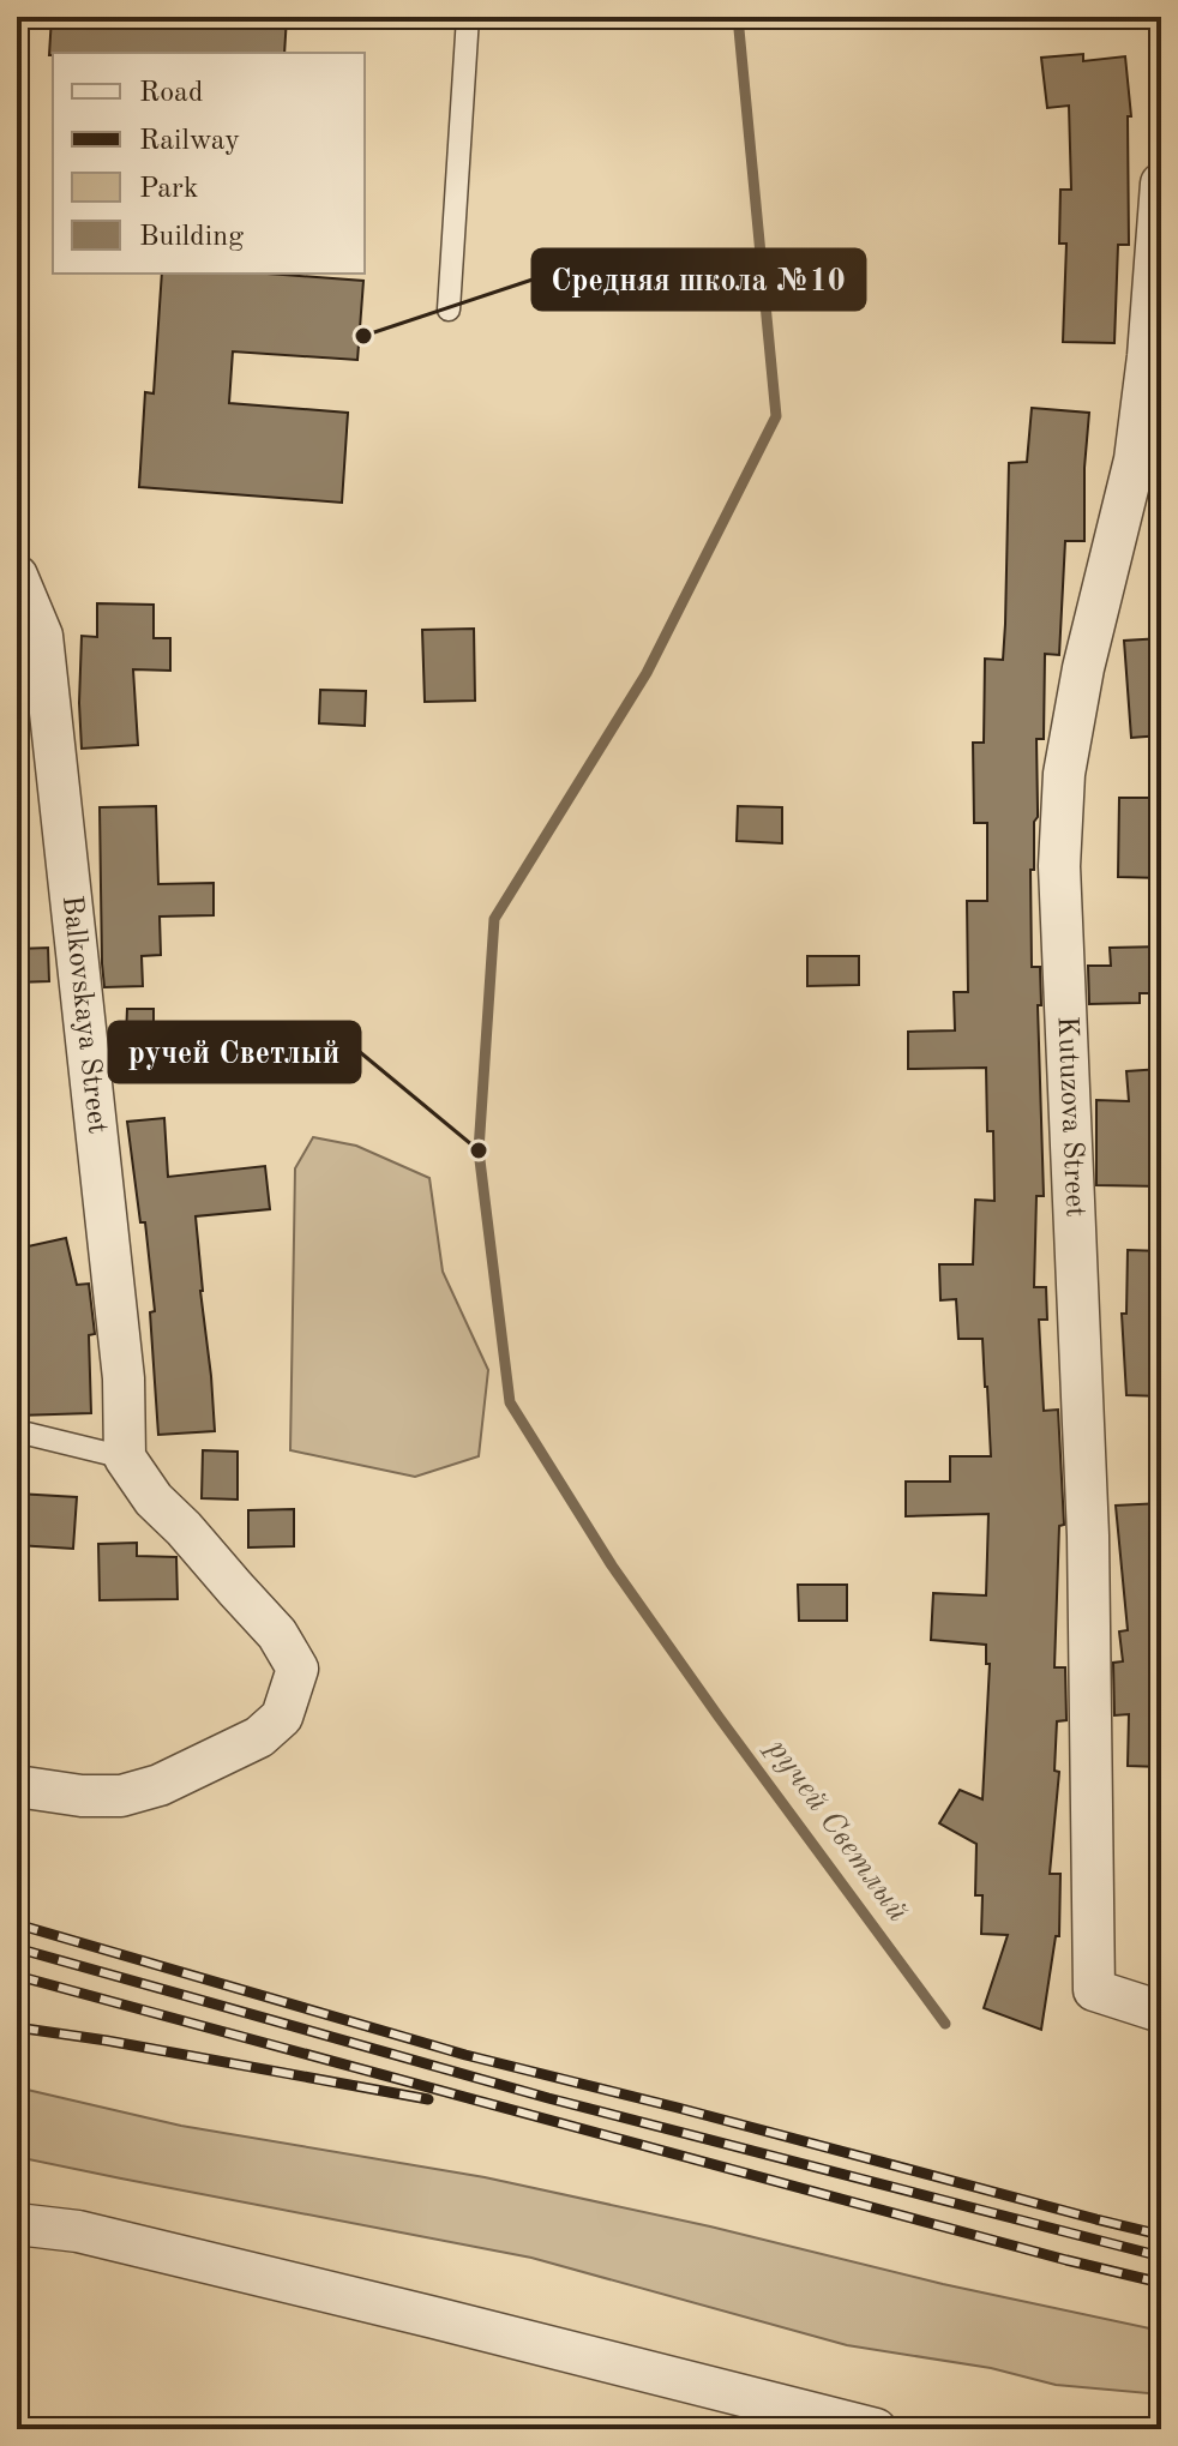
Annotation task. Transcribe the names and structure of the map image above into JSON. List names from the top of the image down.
{
  "streets": {
    "street": ["Balkovskaya Street", "Kutuzova Street"]
  },
  "water": ["ручей Светлый"],
  "places": ["Средняя школа №10", "ручей Светлый"],
  "legend": [
    "Road",
    "Railway",
    "Park",
    "Building"
  ]
}
